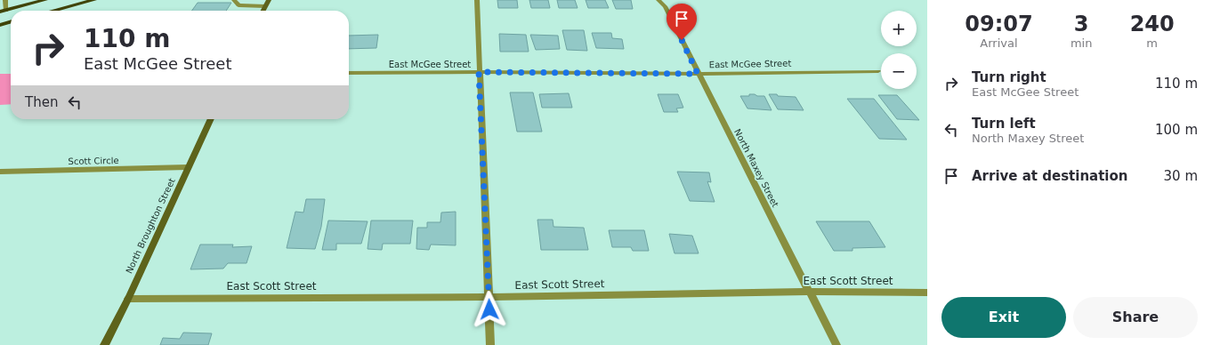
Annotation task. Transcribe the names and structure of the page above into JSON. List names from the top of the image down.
{
  "streets": {
    "street": [
      "East McGee Street",
      "Scott Circle",
      "North Maxey Street",
      "North Broughton Street",
      "East Scott Street"
    ]
  },
  "crossings": [
    ["East McGee Street", "North Maxey Street"],
    ["Scott Circle", "North Broughton Street"],
    ["North Maxey Street", "East Scott Street"],
    ["North Broughton Street", "East Scott Street"]
  ],
  "page": {
    "eta": [
      "09:07",
      "Arrival",
      "3",
      "min",
      "240",
      "m"
    ],
    "map_buttons": ["+", "−"],
    "turn": ["110 m", "East McGee Street"],
    "list": [
      {
        "name": "Turn right",
        "note": "East McGee Street",
        "value": "110 m"
      },
      {
        "name": "Turn left",
        "note": "North Maxey Street",
        "value": "100 m"
      },
      {
        "name": "Arrive at destination",
        "value": "30 m"
      }
    ],
    "then": "Then",
    "buttons": ["Exit", "Share"]
  }
}
